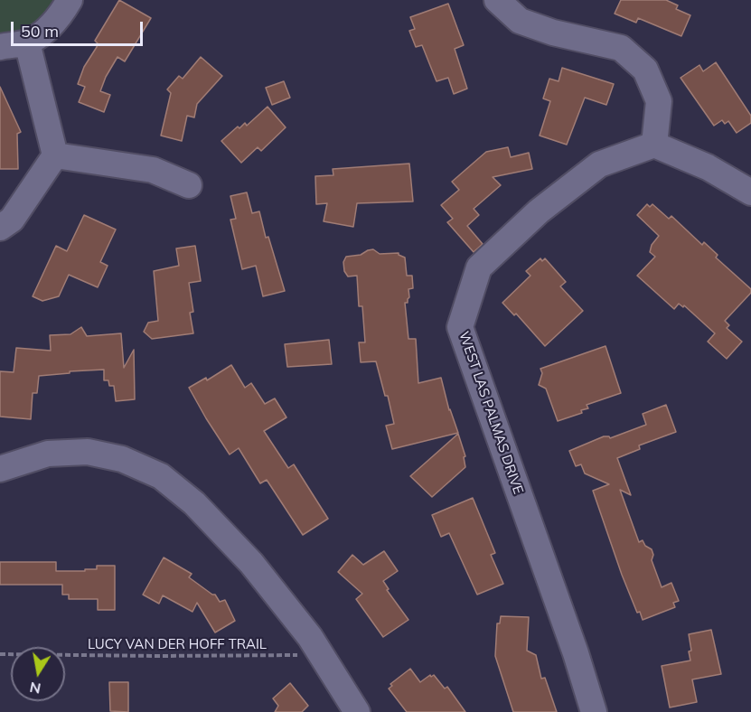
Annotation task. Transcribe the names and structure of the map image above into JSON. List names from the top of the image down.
{
  "streets": {
    "street": ["WEST LAS PALMAS DRIVE"],
    "path": ["LUCY VAN DER HOFF TRAIL"]
  },
  "scale_bar": "50 m",
  "north": "bottom"
}
